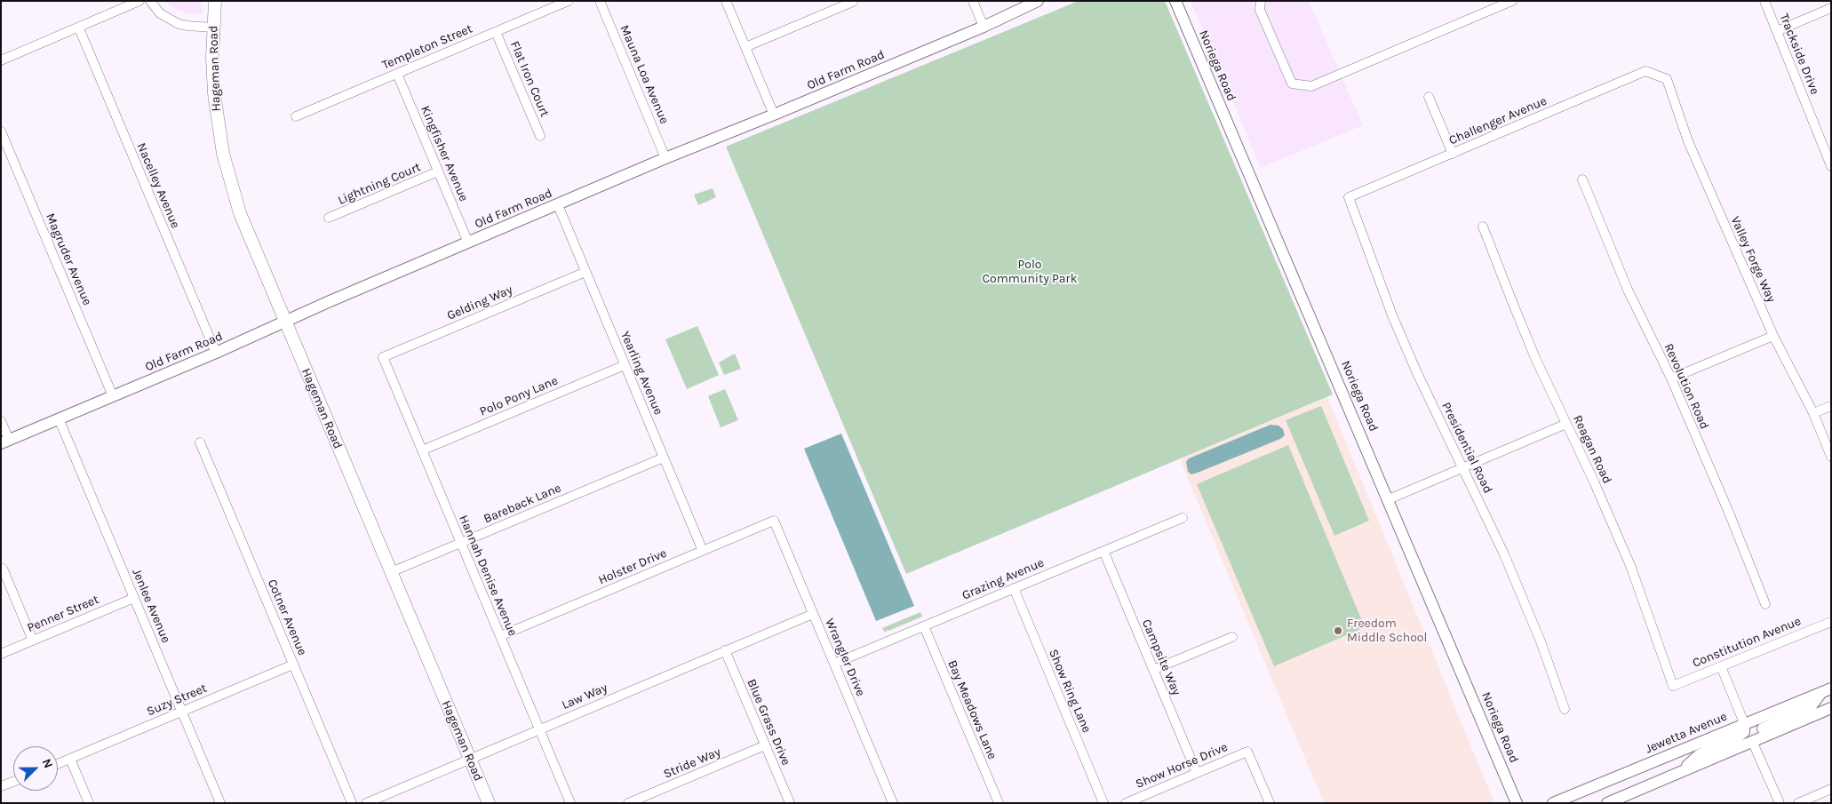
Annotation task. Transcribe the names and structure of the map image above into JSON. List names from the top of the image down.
{
  "streets": {
    "main road": ["Hageman Road"],
    "street": [
      "Templeton Street",
      "Trackside Drive",
      "Noriega Road",
      "Old Farm Road",
      "Mauna Loa Avenue",
      "Flat Iron Court",
      "Challenger Avenue",
      "Kingfisher Avenue",
      "Lightning Court",
      "Nacelley Avenue",
      "Magruder Avenue",
      "Valley Forge Way",
      "Gelding Way",
      "Yearling Avenue",
      "Revolution Road",
      "Polo Pony Lane",
      "Presidential Road",
      "Reagan Road",
      "Bareback Lane",
      "Holster Drive",
      "Hannah Denise Avenue",
      "Grazing Avenue",
      "Jenlee Avenue",
      "Penner Street",
      "Cotner Avenue",
      "Constitution Avenue",
      "Wrangler Drive",
      "Campsite Way",
      "Show Ring Lane",
      "Law Way",
      "Suzy Street",
      "Bay Meadows Lane",
      "Blue Grass Drive",
      "Jewetta Avenue",
      "Stride Way",
      "Show Horse Drive"
    ]
  },
  "crossings": [
    ["Templeton Street", "Flat Iron Court"],
    ["Templeton Street", "Kingfisher Avenue"],
    ["Hageman Road", "Old Farm Road"],
    ["Hageman Road", "Bareback Lane"],
    ["Hageman Road", "Law Way"],
    ["Old Farm Road", "Mauna Loa Avenue"],
    ["Old Farm Road", "Kingfisher Avenue"],
    ["Old Farm Road", "Nacelley Avenue"],
    ["Old Farm Road", "Magruder Avenue"],
    ["Old Farm Road", "Yearling Avenue"],
    ["Old Farm Road", "Jenlee Avenue"],
    ["Challenger Avenue", "Valley Forge Way"],
    ["Challenger Avenue", "Presidential Road"],
    ["Kingfisher Avenue", "Lightning Court"],
    ["Gelding Way", "Yearling Avenue"],
    ["Gelding Way", "Hannah Denise Avenue"],
    ["Yearling Avenue", "Polo Pony Lane"],
    ["Yearling Avenue", "Bareback Lane"],
    ["Yearling Avenue", "Holster Drive"],
    ["Polo Pony Lane", "Hannah Denise Avenue"],
    ["Reagan Road", "Constitution Avenue"],
    ["Bareback Lane", "Hannah Denise Avenue"],
    ["Holster Drive", "Hannah Denise Avenue"],
    ["Holster Drive", "Wrangler Drive"],
    ["Hannah Denise Avenue", "Law Way"],
    ["Grazing Avenue", "Wrangler Drive"],
    ["Grazing Avenue", "Campsite Way"],
    ["Grazing Avenue", "Show Ring Lane"],
    ["Grazing Avenue", "Bay Meadows Lane"],
    ["Jenlee Avenue", "Penner Street"],
    ["Jenlee Avenue", "Suzy Street"],
    ["Cotner Avenue", "Suzy Street"],
    ["Wrangler Drive", "Law Way"],
    ["Campsite Way", "Show Horse Drive"],
    ["Law Way", "Blue Grass Drive"],
    ["Blue Grass Drive", "Stride Way"]
  ],
  "parks": ["Polo Community Park"],
  "places": ["Freedom Middle School"],
  "north": "top right"
}
